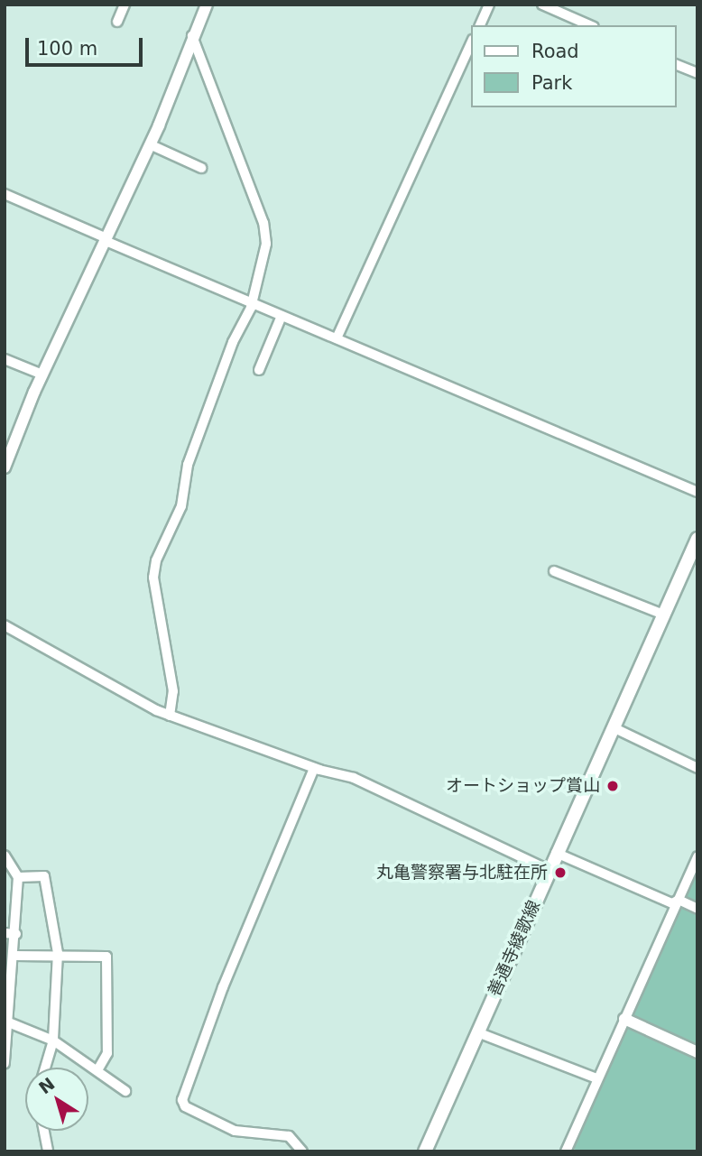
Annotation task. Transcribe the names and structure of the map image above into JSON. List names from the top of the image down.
{
  "streets": {
    "main road": ["善通寺綾歌線"]
  },
  "places": ["オートショップ賞山", "丸亀警察署与北駐在所"],
  "legend": ["Road", "Park"],
  "scale_bar": "100 m",
  "north": "top left"
}
